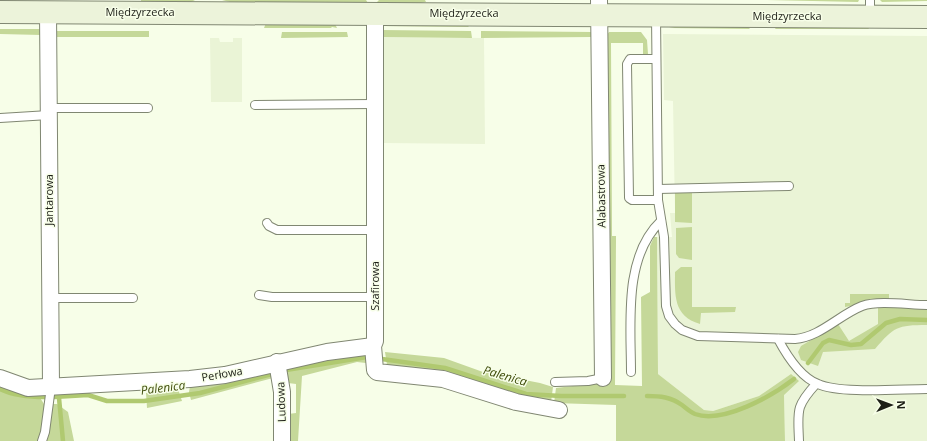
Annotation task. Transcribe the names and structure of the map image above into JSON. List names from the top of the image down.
{
  "streets": {
    "main road": ["Międzyrzecka"],
    "street": [
      "Alabastrowa",
      "Jantarowa",
      "Szafirowa",
      "Perłowa",
      "Ludowa"
    ]
  },
  "crossings": [
    ["Międzyrzecka", "Alabastrowa"],
    ["Międzyrzecka", "Jantarowa"],
    ["Międzyrzecka", "Szafirowa"],
    ["Jantarowa", "Perłowa"],
    ["Szafirowa", "Perłowa"],
    ["Perłowa", "Ludowa"]
  ],
  "water": ["Palenica"],
  "north": "right"
}
